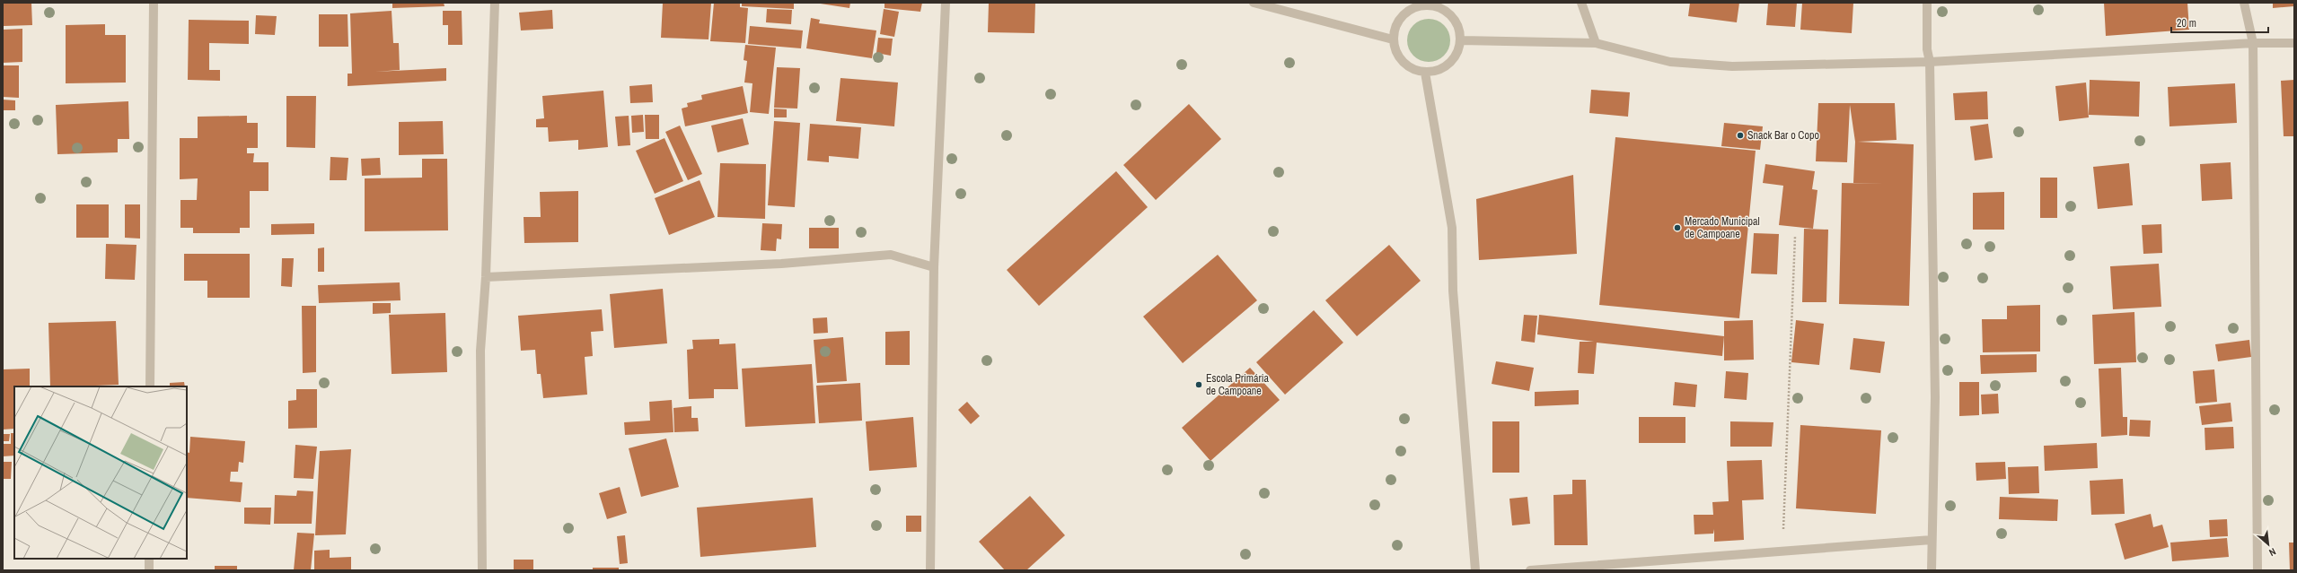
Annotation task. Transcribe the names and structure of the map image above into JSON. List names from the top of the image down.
{
  "places": ["Snack Bar o Copo", "Mercado Municipal de Campoane", "Escola Primária de Campoane"],
  "scale_bar": "20 m",
  "north": "bottom right"
}
